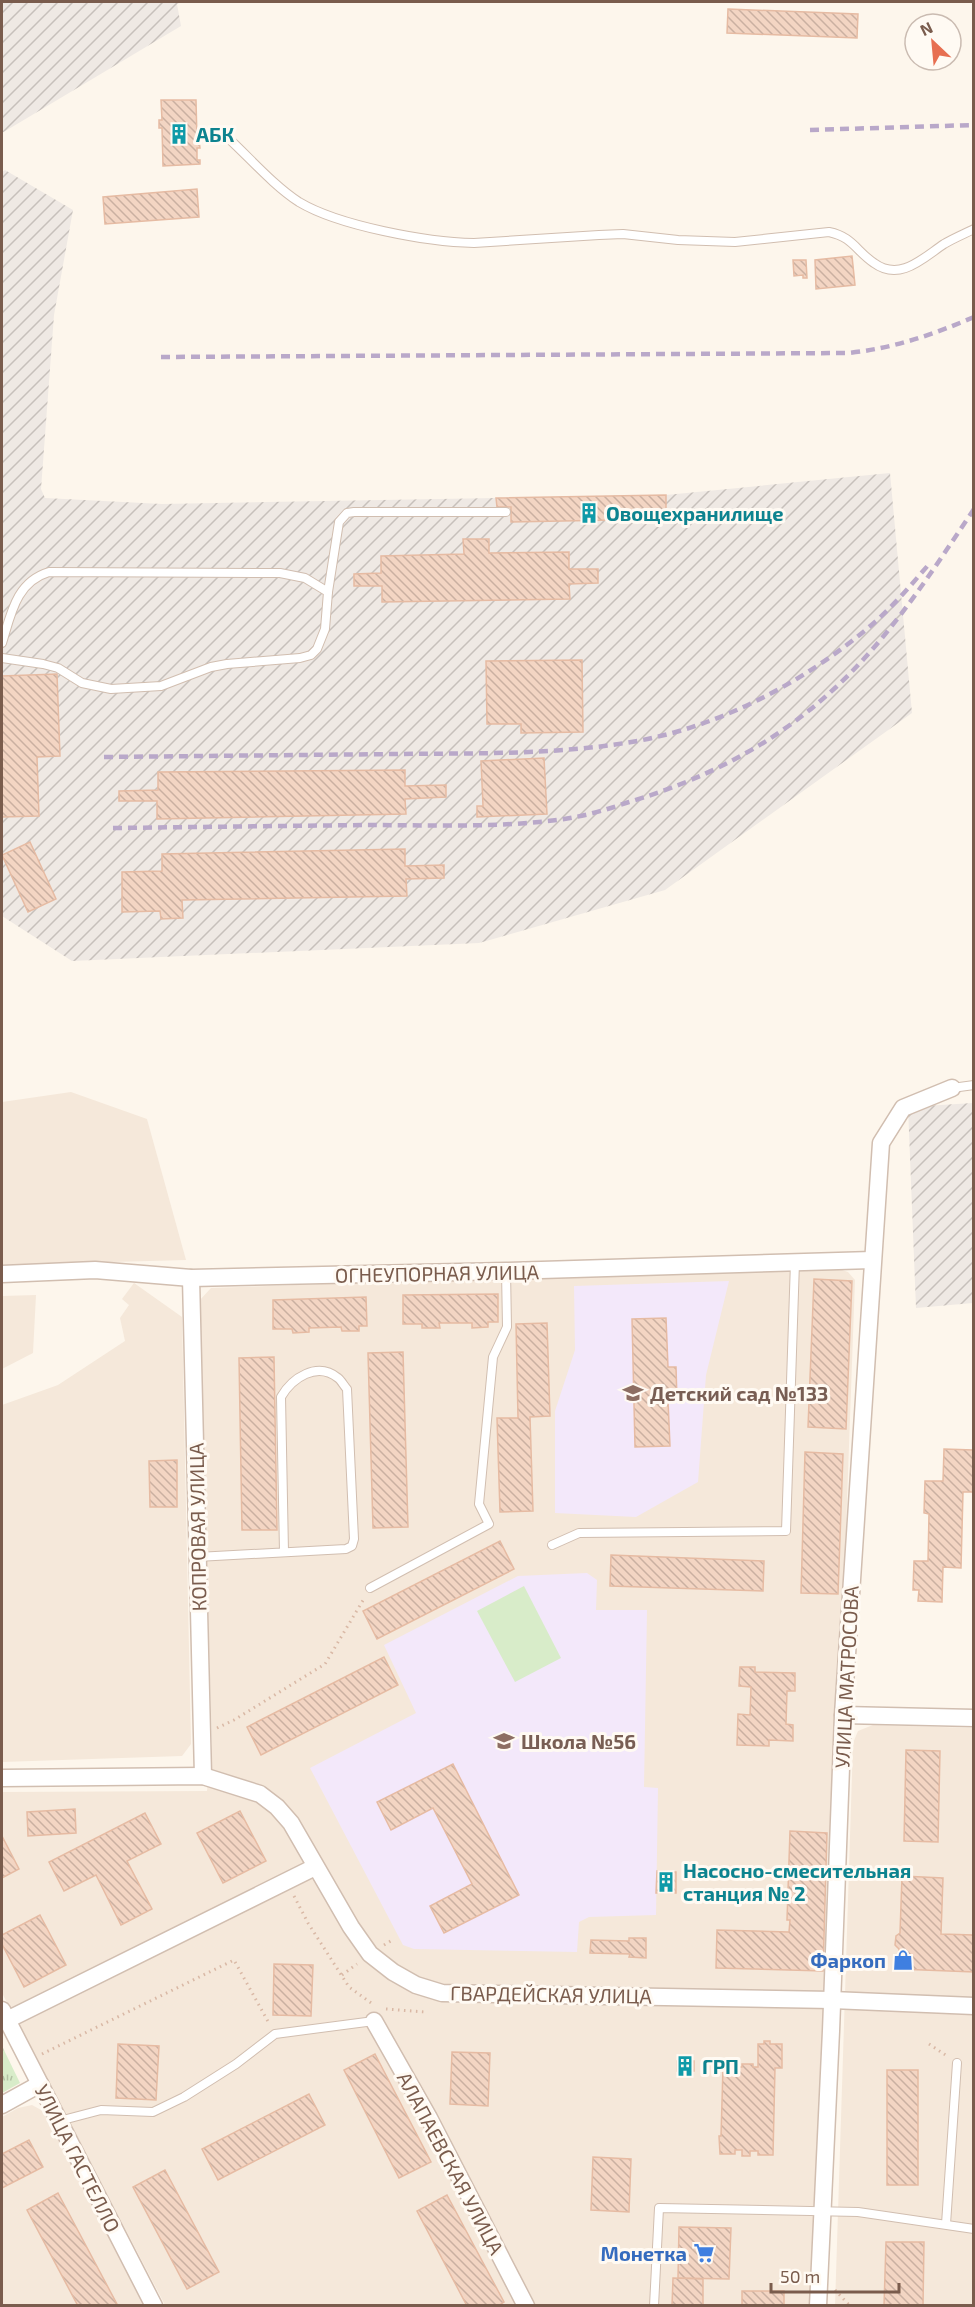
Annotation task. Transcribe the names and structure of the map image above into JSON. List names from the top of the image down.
{
  "streets": {
    "street": [
      "ОГНЕУПОРНАЯ УЛИЦА",
      "КОПРОВАЯ УЛИЦА",
      "УЛИЦА МАТРОСОВА",
      "ГВАРДЕЙСКАЯ УЛИЦА",
      "УЛИЦА ГАСТЕЛЛО",
      "АЛАПАЕВСКАЯ УЛИЦА"
    ]
  },
  "crossings": [
    ["ОГНЕУПОРНАЯ УЛИЦА", "КОПРОВАЯ УЛИЦА"],
    ["ОГНЕУПОРНАЯ УЛИЦА", "УЛИЦА МАТРОСОВА"],
    ["КОПРОВАЯ УЛИЦА", "ГВАРДЕЙСКАЯ УЛИЦА"],
    ["УЛИЦА МАТРОСОВА", "ГВАРДЕЙСКАЯ УЛИЦА"]
  ],
  "places": {
    "building": [
      "АБК",
      "Овощехранилище",
      "Насосно-смесительная станция № 2",
      "ГРП"
    ],
    "school or university": ["Детский сад №133", "Школа №56"],
    "shop": ["Фаркоп"],
    "supermarket": ["Монетка"]
  },
  "scale_bar": "50 m",
  "north": "top left"
}
